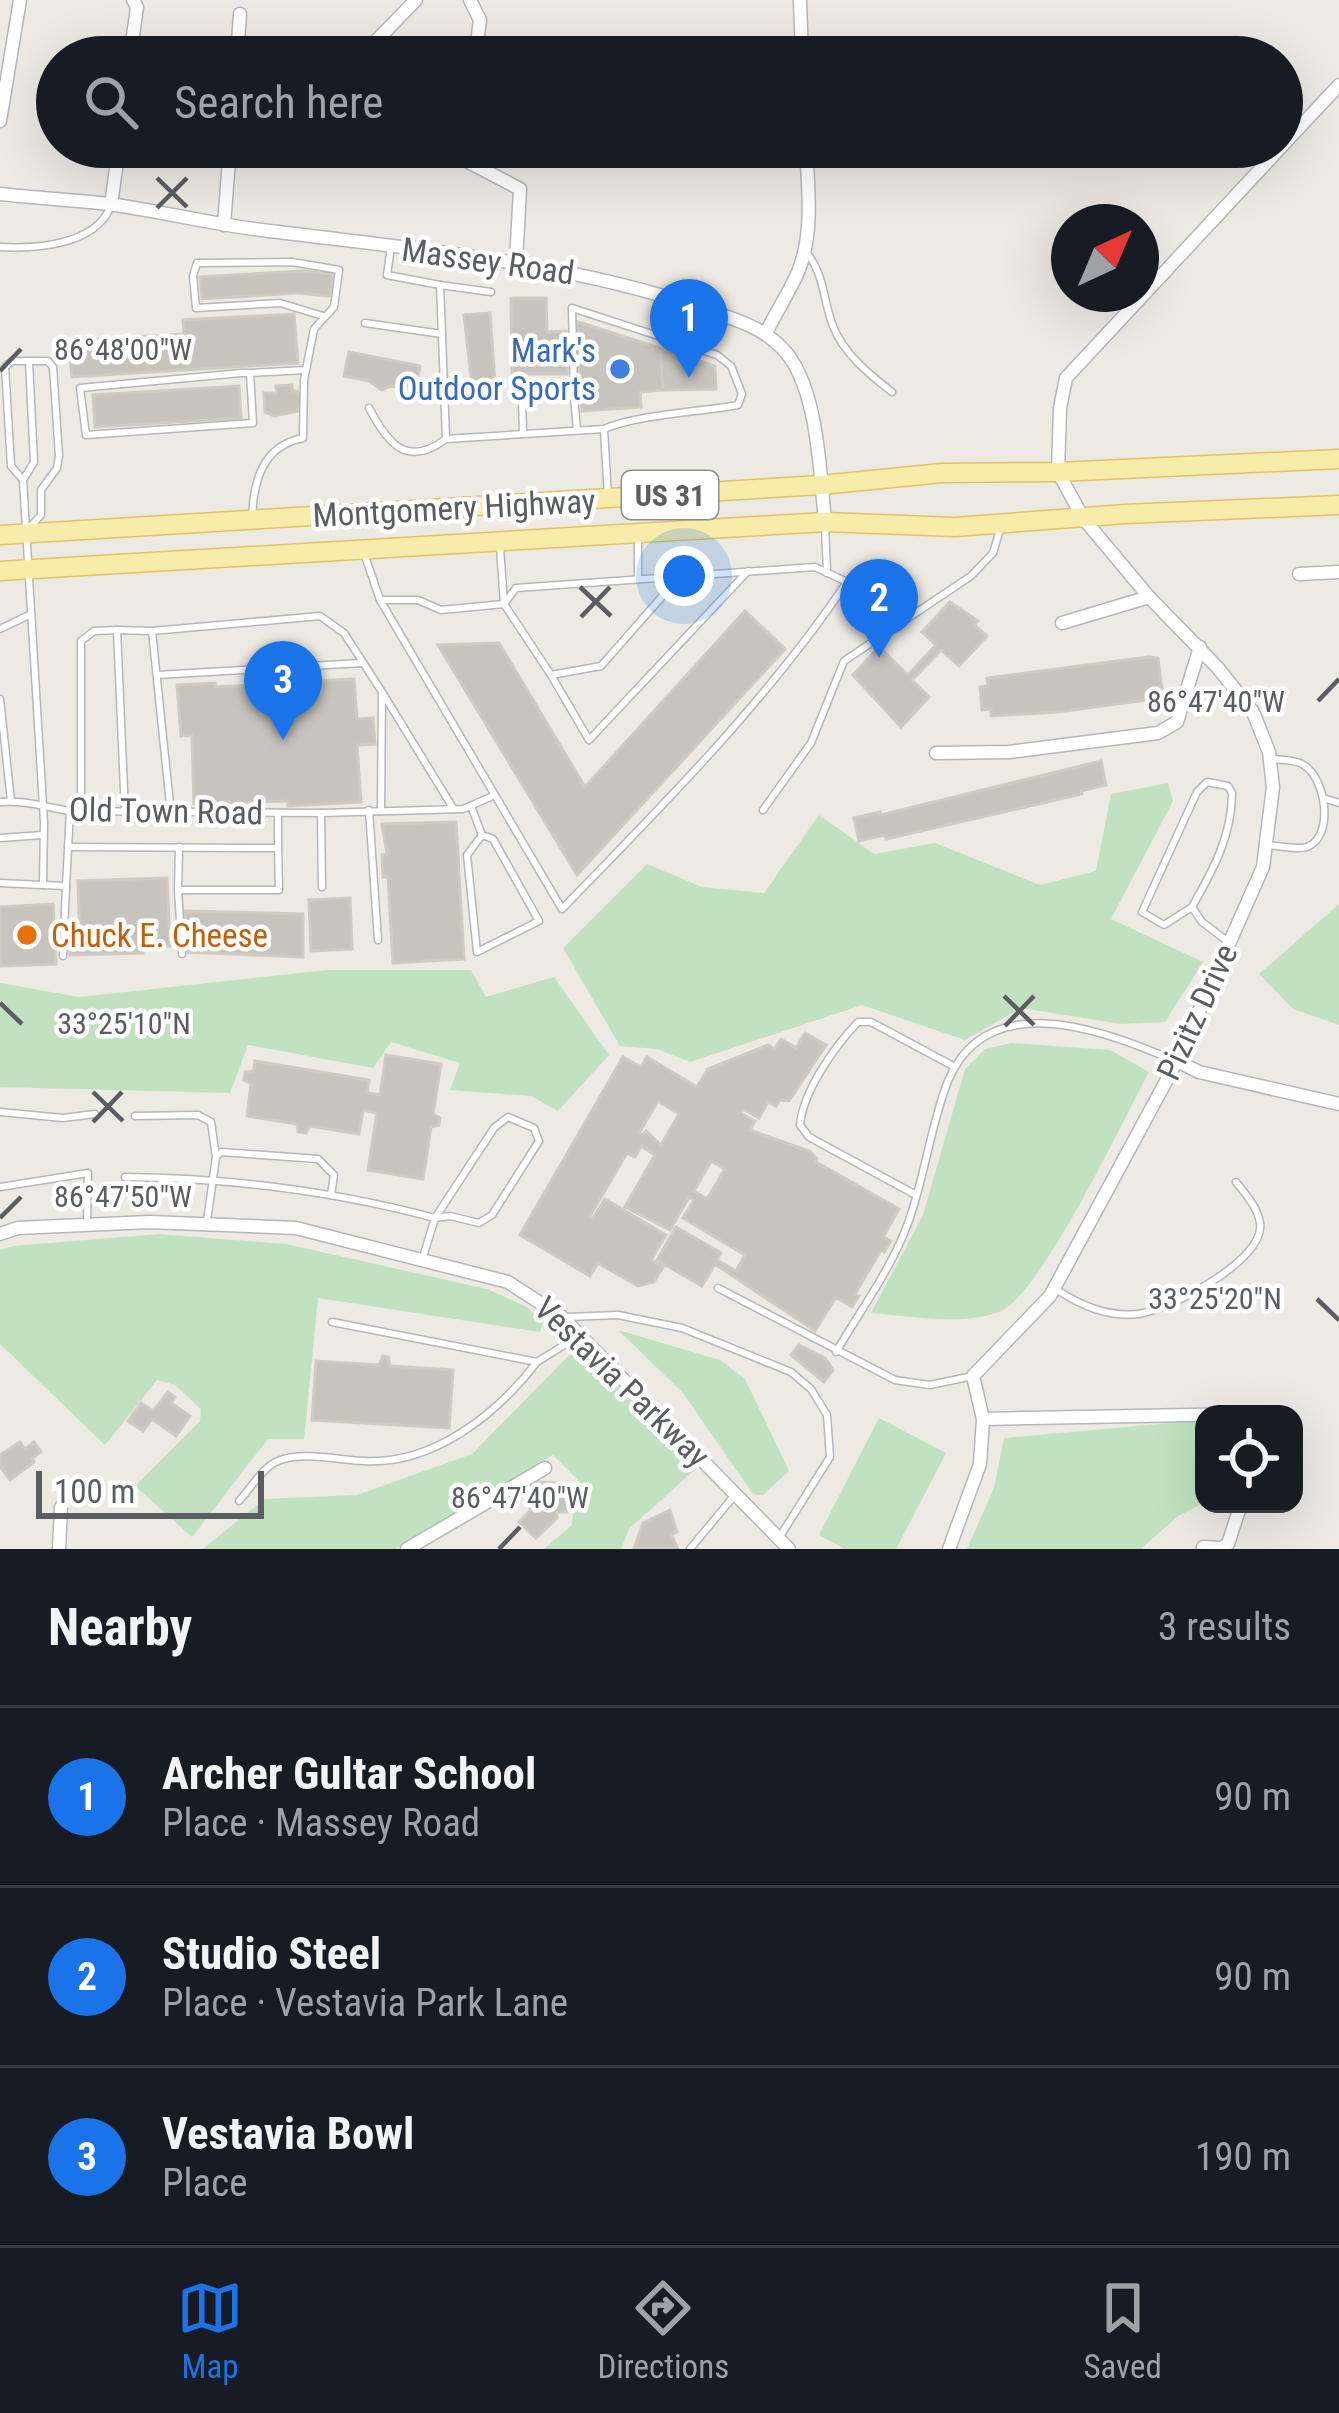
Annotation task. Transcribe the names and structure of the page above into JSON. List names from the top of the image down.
{
  "streets": {
    "main road": ["US 31", "Montgomery Highway"],
    "street": ["Massey Road", "Pizitz Drive", "Vestavia Parkway"],
    "lane": ["Old Town Road"]
  },
  "crossings": [
    ["Montgomery Highway", "Pizitz Drive"]
  ],
  "places": ["Mark's Outdoor Sports", "Chuck E. Cheese"],
  "scale_bar": "100 m",
  "north": "top right",
  "page": {
    "search": "Search here",
    "pins": ["1", "2", "3"],
    "scale": "100 m",
    "heading": ["Nearby", "3 results"],
    "list": [
      {
        "mark": "1",
        "name": "Archer Gultar School",
        "note": "Place · Massey Road",
        "value": "90 m"
      },
      {
        "mark": "2",
        "name": "Studio Steel",
        "note": "Place · Vestavia Park Lane",
        "value": "90 m"
      },
      {
        "mark": "3",
        "name": "Vestavia Bowl",
        "note": "Place",
        "value": "190 m"
      }
    ],
    "nav": ["Map", "Directions", "Saved"]
  },
  "coordinates": [
    "86°48'00\"W",
    "86°47'40\"W",
    "33°25'10\"N",
    "86°47'50\"W",
    "33°25'20\"N"
  ]
}
